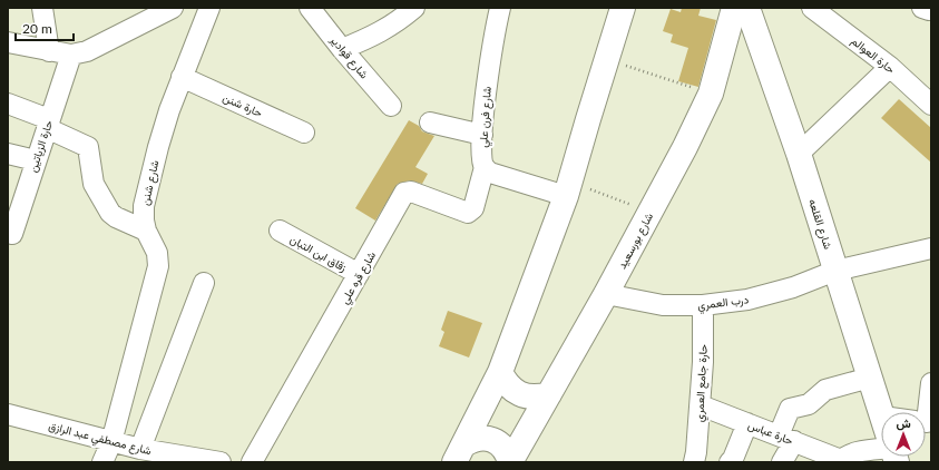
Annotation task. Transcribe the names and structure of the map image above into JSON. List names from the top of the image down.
{
  "streets": {
    "main road": ["شارع القلعه", "شارع بورسعيد"],
    "street": [
      "حارة العوالم",
      "شارع قوادير",
      "حارة شنن",
      "شارع فرن علي",
      "حارة الزياتين",
      "شارع شنن",
      "زقاق ابن التبان",
      "شارع قره علي",
      "درب العمري",
      "حارة جامع العمري",
      "حارة عباس",
      "شارع مصطفي عبد الرازق"
    ]
  },
  "crossings": [
    ["حارة شنن", "شارع شنن"],
    ["شارع فرن علي", "شارع قره علي"],
    ["شارع شنن", "شارع مصطفي عبد الرازق"],
    ["شارع القلعه", "درب العمري"],
    ["شارع بورسعيد", "درب العمري"],
    ["زقاق ابن التبان", "شارع قره علي"],
    ["درب العمري", "حارة جامع العمري"],
    ["حارة جامع العمري", "حارة عباس"]
  ],
  "scale_bar": "20 m",
  "north": "top"
}
